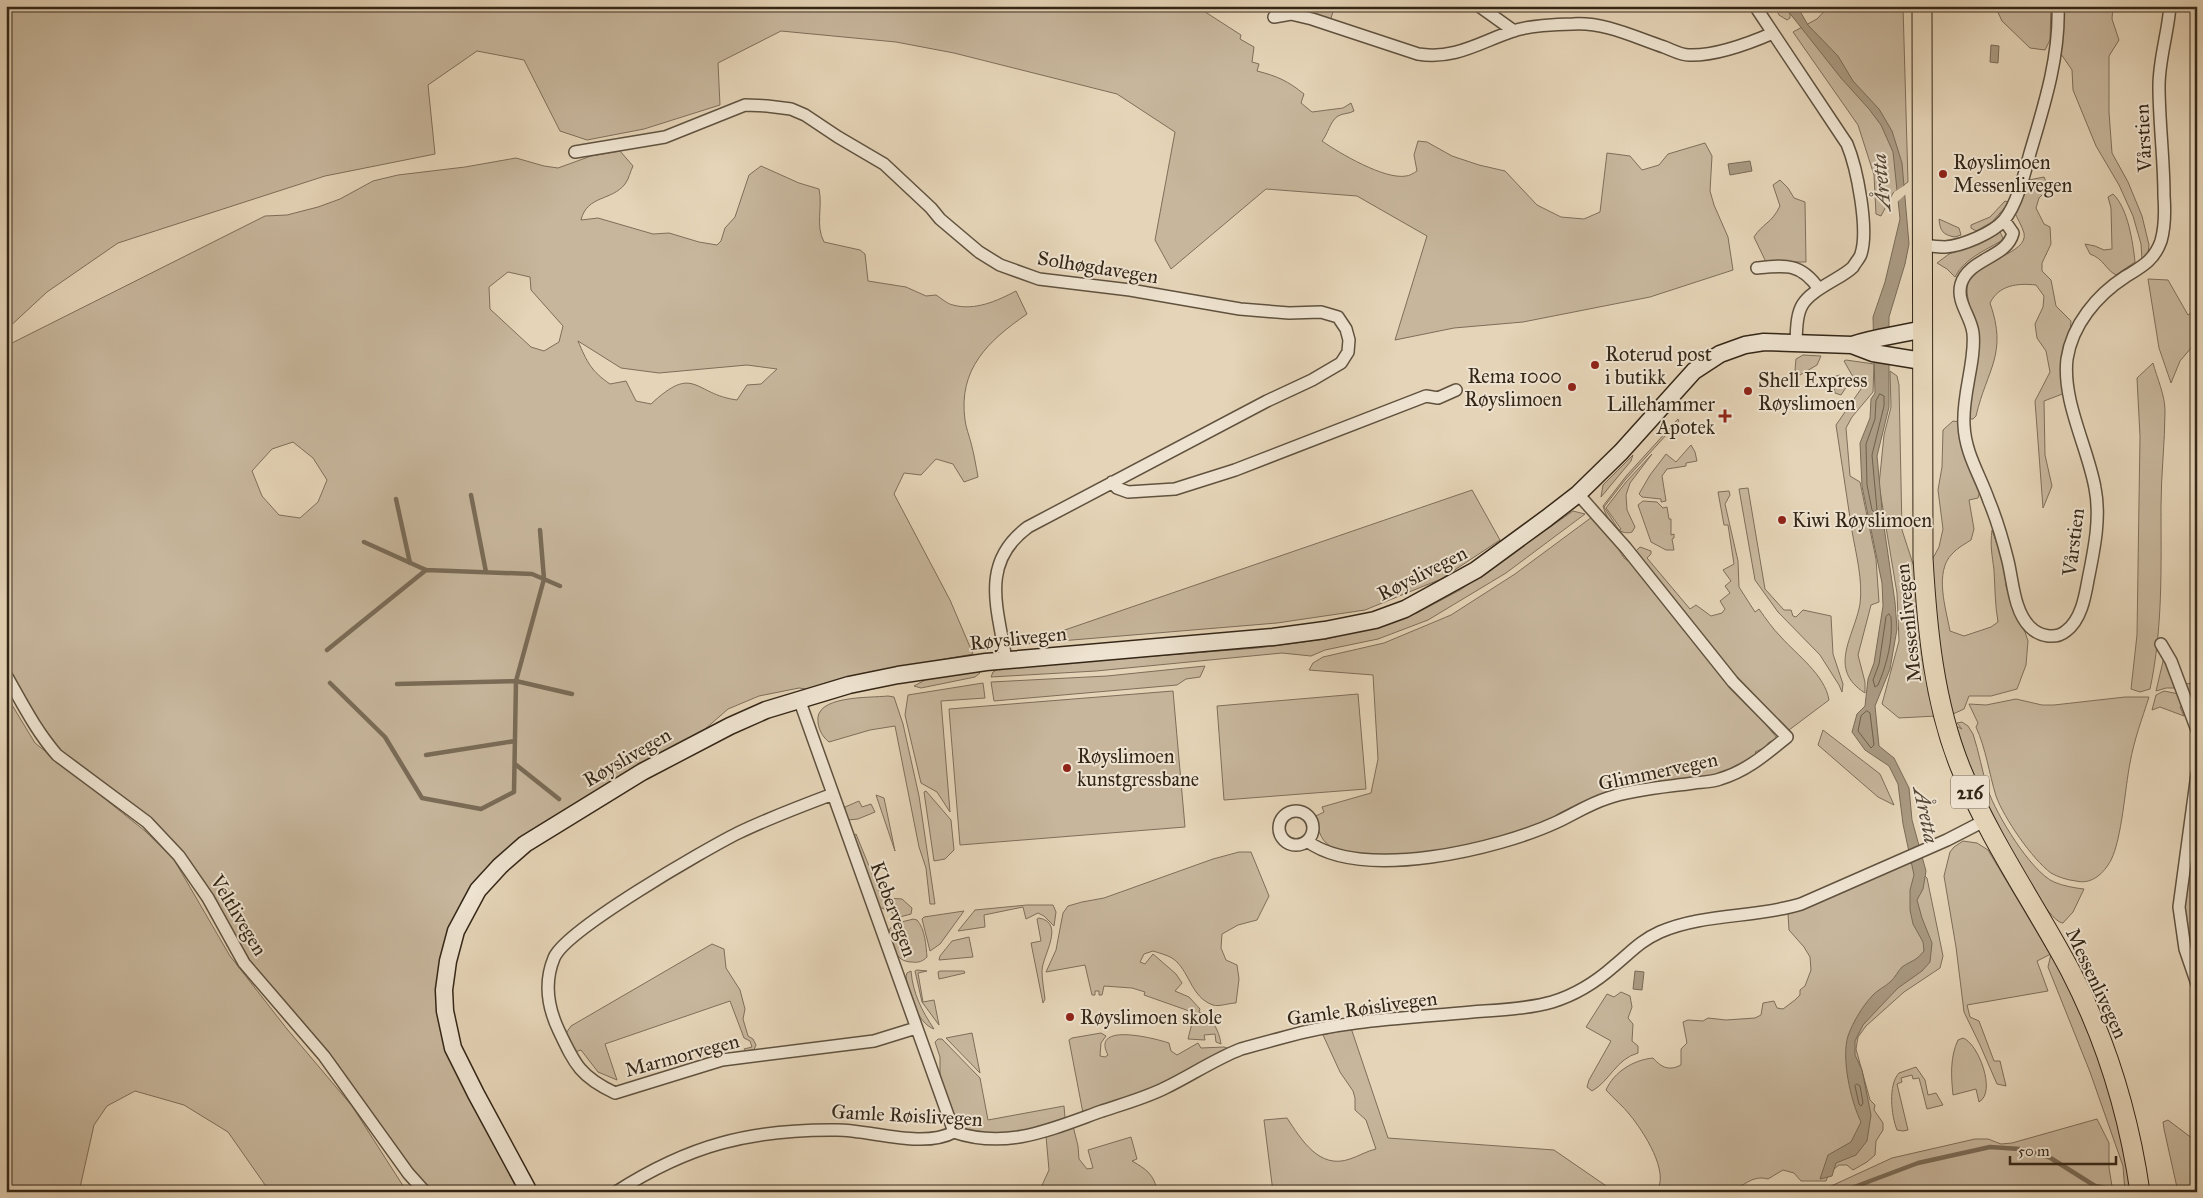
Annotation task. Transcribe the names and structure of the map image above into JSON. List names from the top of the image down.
{
  "streets": {
    "main road": ["Messenlivegen", "216"],
    "street": [
      "Vårstien",
      "Solhøgdavegen",
      "Røyslivegen",
      "Glimmervegen",
      "Klebervegen",
      "Veltlivegen",
      "Gamle Røislivegen",
      "Marmorvegen"
    ]
  },
  "crossings": [
    ["Solhøgdavegen", "Røyslivegen"],
    ["Røyslivegen", "Messenlivegen"],
    ["Røyslivegen", "Glimmervegen"],
    ["Røyslivegen", "Klebervegen"],
    ["Messenlivegen", "Gamle Røislivegen"],
    ["Klebervegen", "Gamle Røislivegen"],
    ["Klebervegen", "Marmorvegen"]
  ],
  "water": ["Åretta"],
  "places": {
    "other": [
      "Røyslimoen Messenlivegen",
      "Roterud post i butikk",
      "Rema 1000 Røyslimoen",
      "Shell Express Røyslimoen",
      "Kiwi Røyslimoen",
      "Røyslimoen kunstgressbane",
      "Røyslimoen skole"
    ],
    "health": ["Lillehammer Apotek"]
  },
  "scale_bar": "50 m"
}
